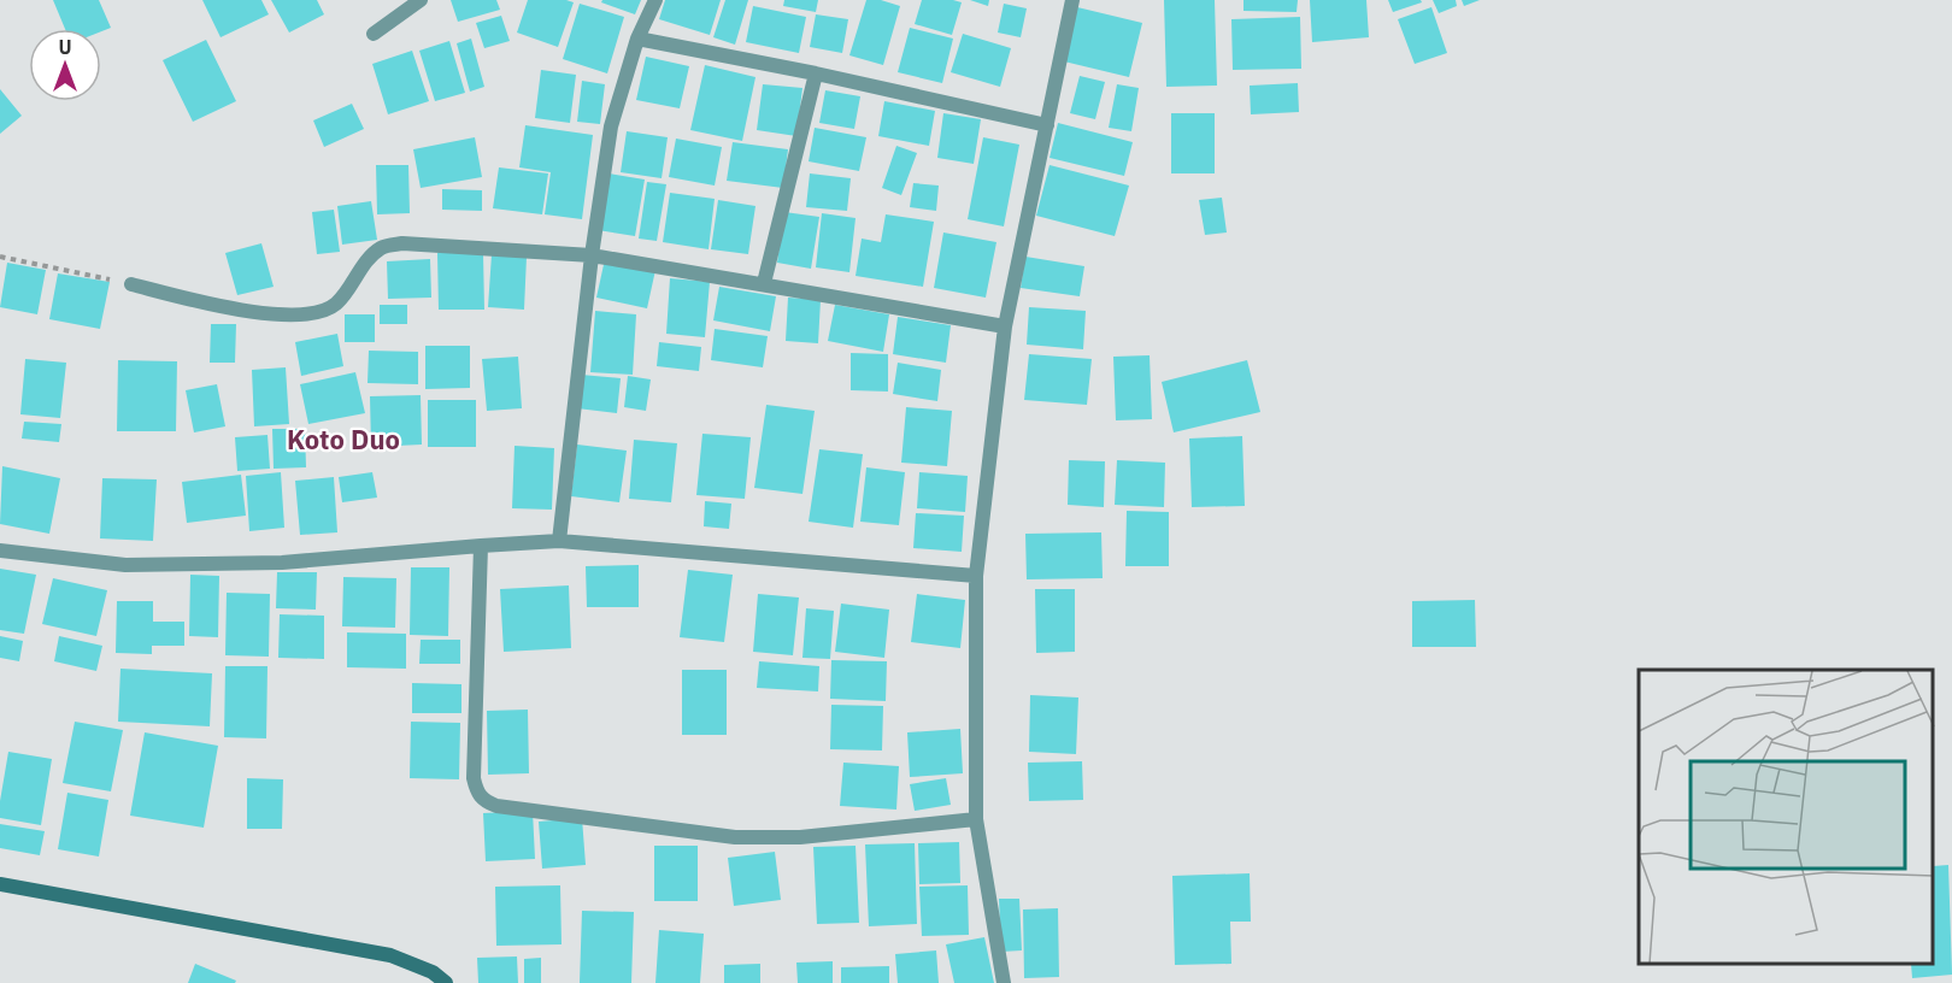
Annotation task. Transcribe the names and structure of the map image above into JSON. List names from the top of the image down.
{
  "districts": ["Koto Duo"],
  "north": "top"
}
